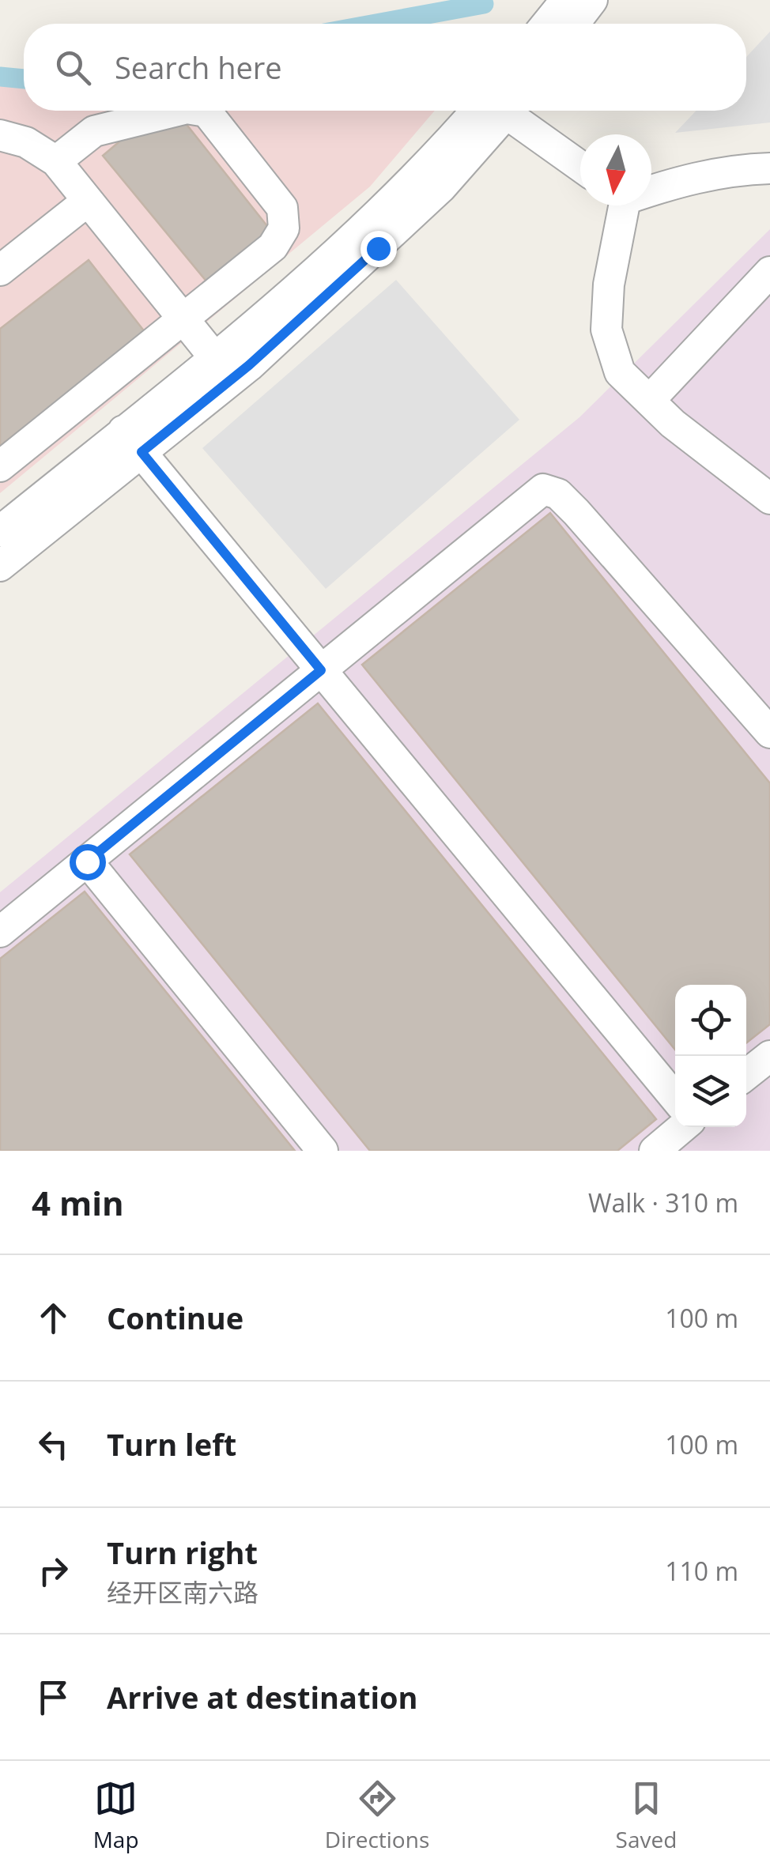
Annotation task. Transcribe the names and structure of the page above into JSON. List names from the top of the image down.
{
  "north": "bottom",
  "page": {
    "search": "Search here",
    "heading": ["4 min", "Walk · 310 m"],
    "list": [
      ["Continue", "100 m"],
      ["Turn left", "100 m"],
      ["Turn right", "经开区南六路", "110 m"],
      "Arrive at destination"
    ],
    "nav": ["Map", "Directions", "Saved"]
  }
}
